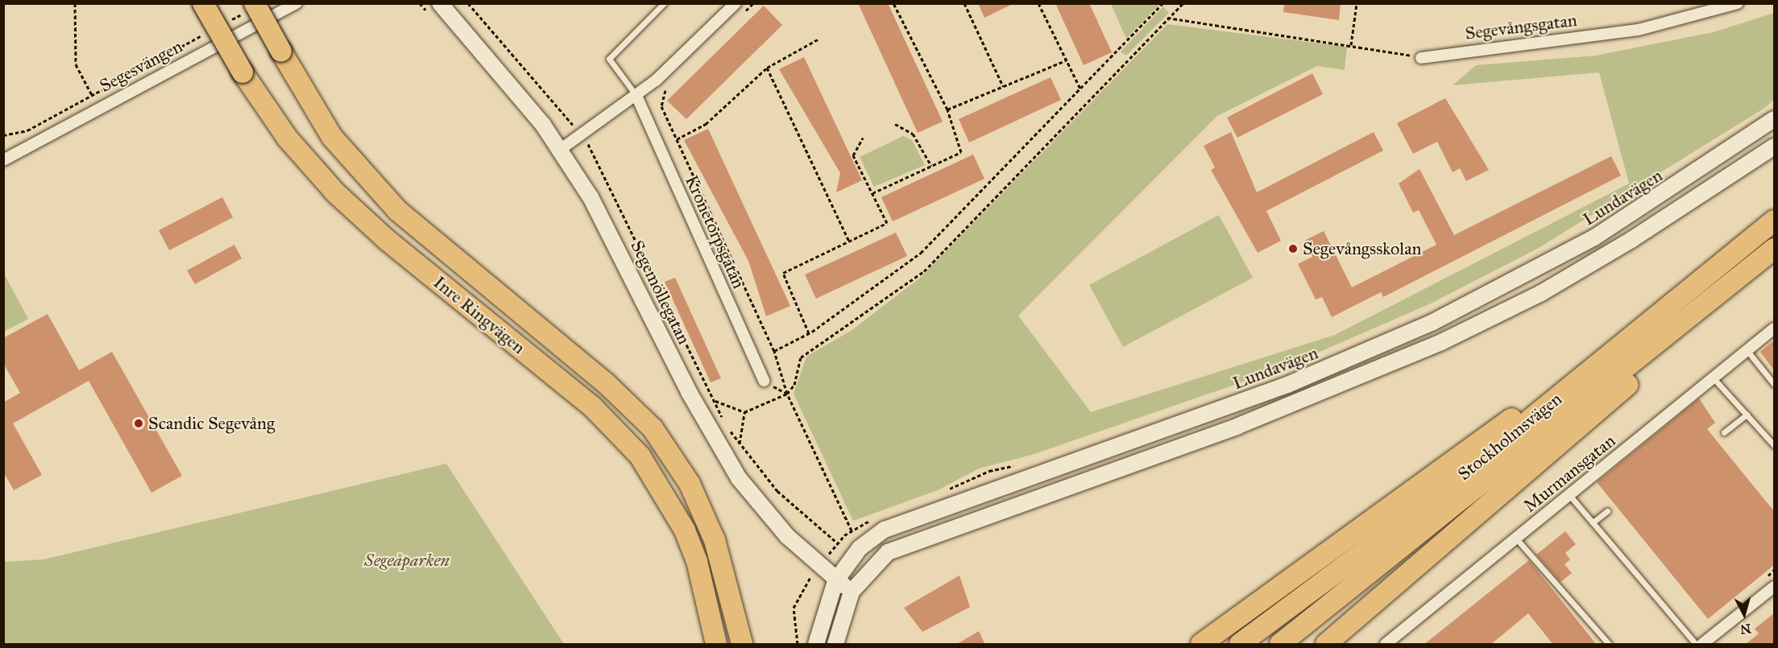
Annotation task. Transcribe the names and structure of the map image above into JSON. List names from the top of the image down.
{
  "streets": {
    "highway": ["Inre Ringvägen", "Stockholmsvägen"],
    "main road": ["Lundavägen", "Segemöllegatan"],
    "street": [
      "Segevångsgatan",
      "Segesvängen",
      "Kronetorpsgatan",
      "Murmansgatan"
    ]
  },
  "crossings": [
    ["Lundavägen", "Segemöllegatan"]
  ],
  "parks": ["Segeåparken"],
  "places": ["Segevångsskolan", "Scandic Segevång"],
  "north": "bottom"
}
